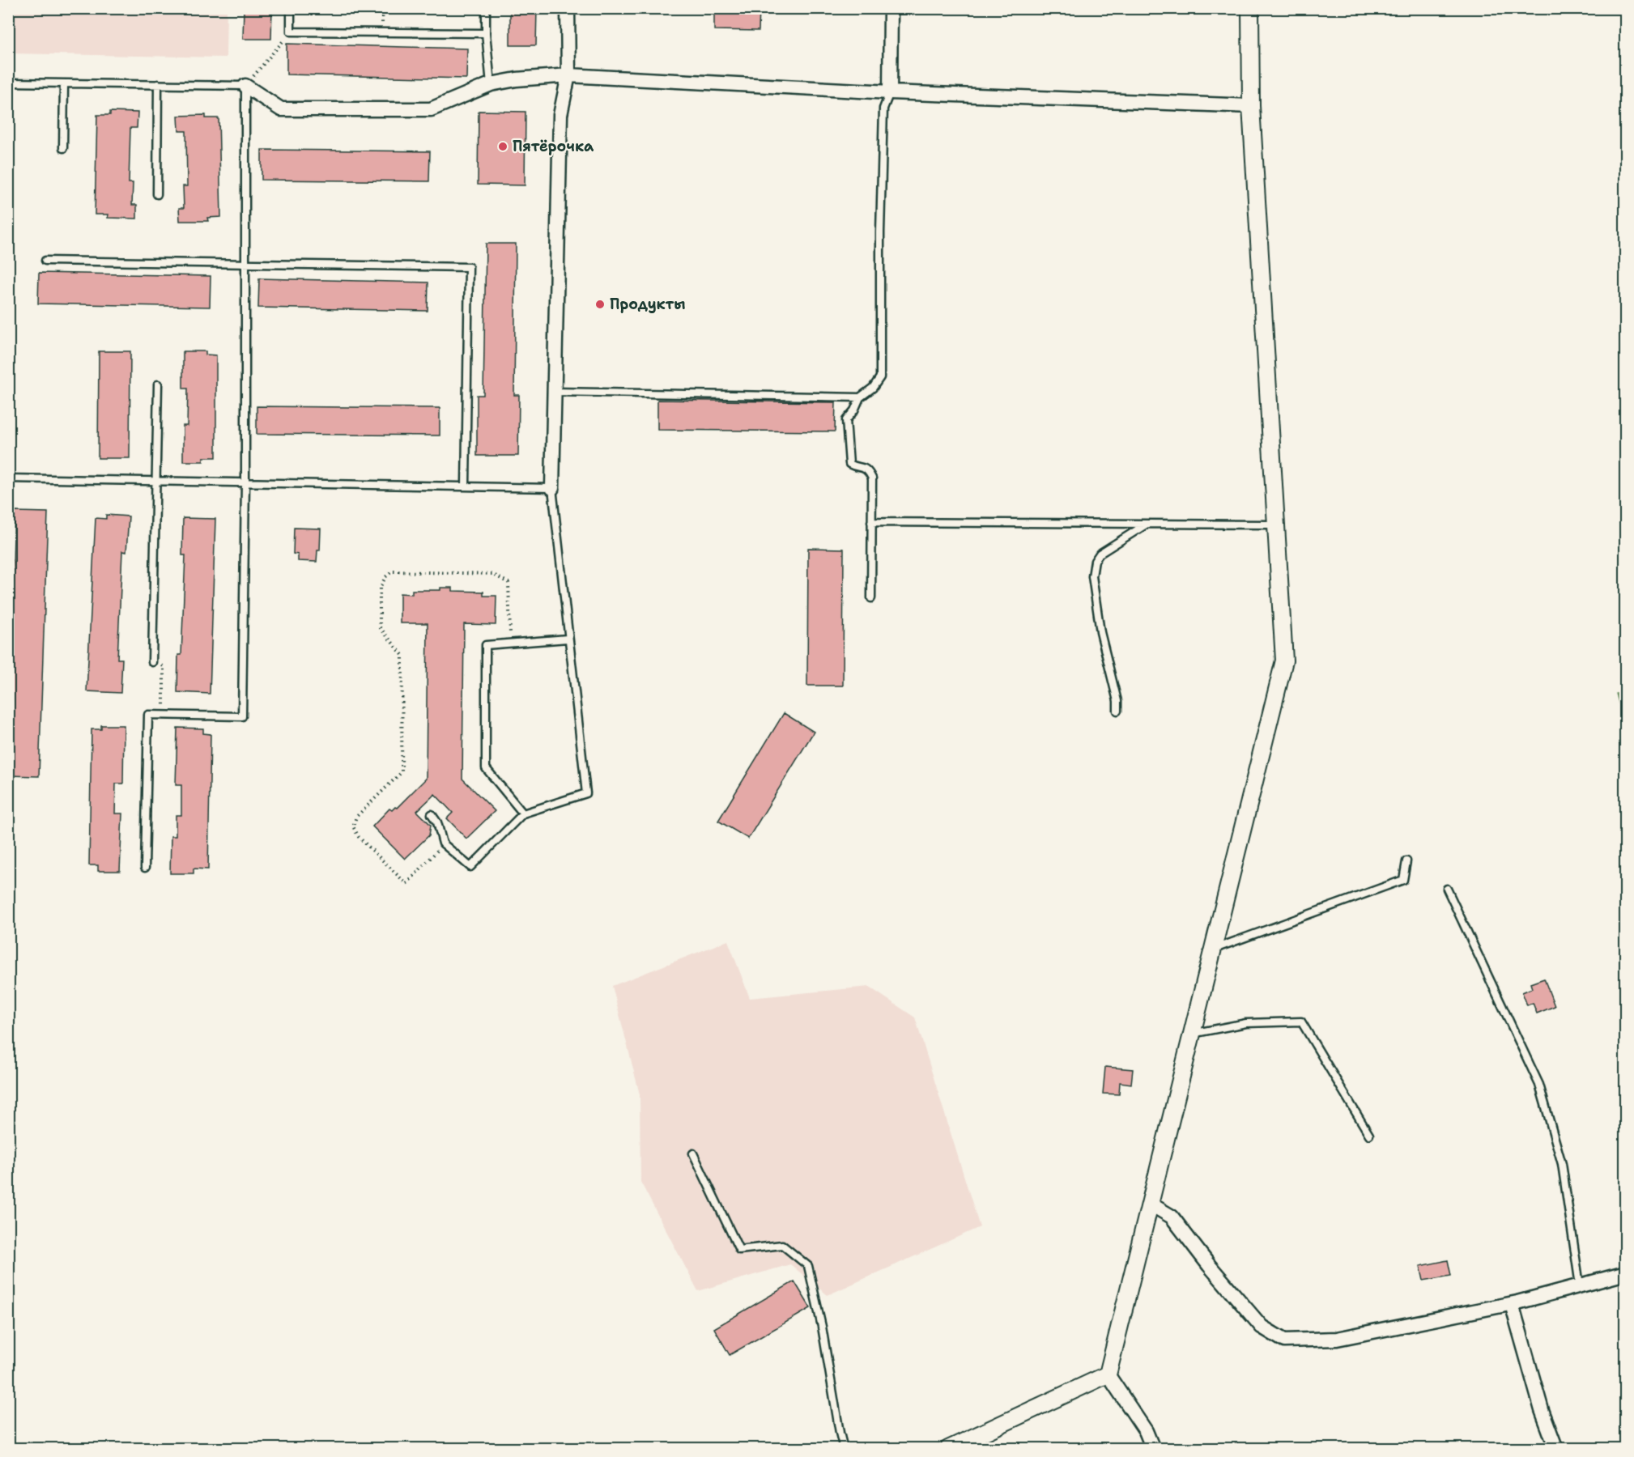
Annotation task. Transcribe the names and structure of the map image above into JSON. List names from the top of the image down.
{
  "places": ["Пятёрочка", "Продукты"]
}
